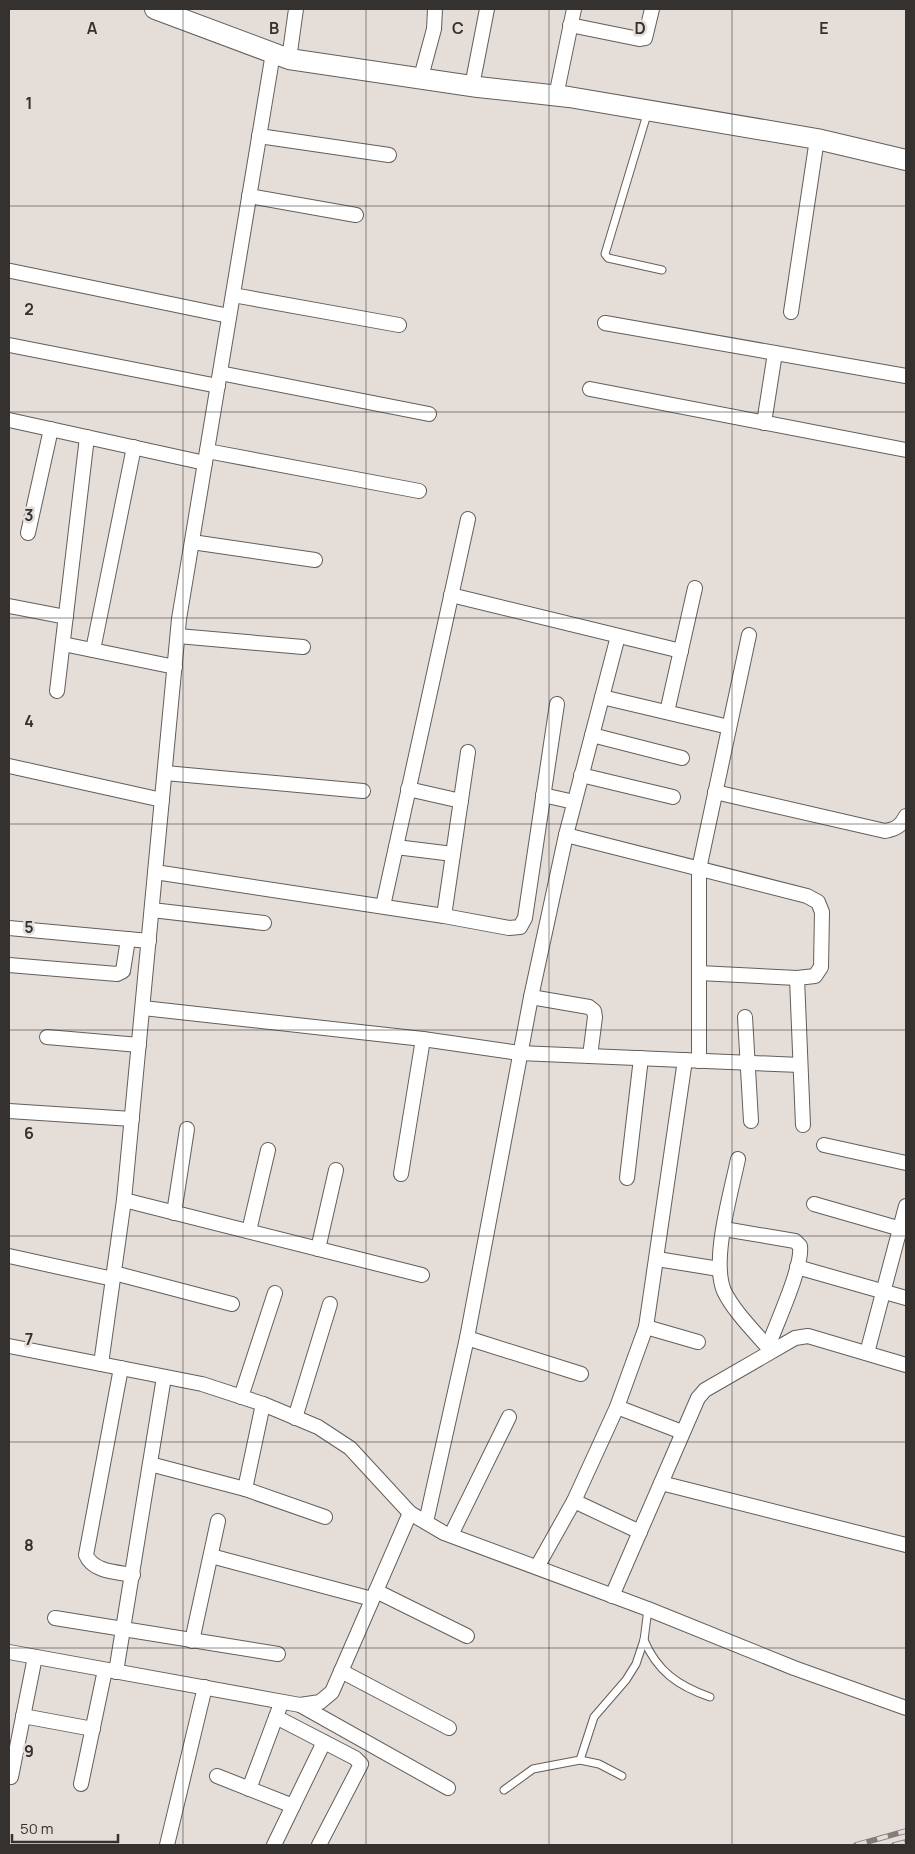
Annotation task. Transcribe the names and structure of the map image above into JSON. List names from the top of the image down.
{
  "scale_bar": "50 m",
  "grid": {
    "columns": [
      "A",
      "B",
      "C",
      "D",
      "E"
    ],
    "rows": [
      "1",
      "2",
      "3",
      "4",
      "5",
      "6",
      "7",
      "8",
      "9"
    ]
  }
}
